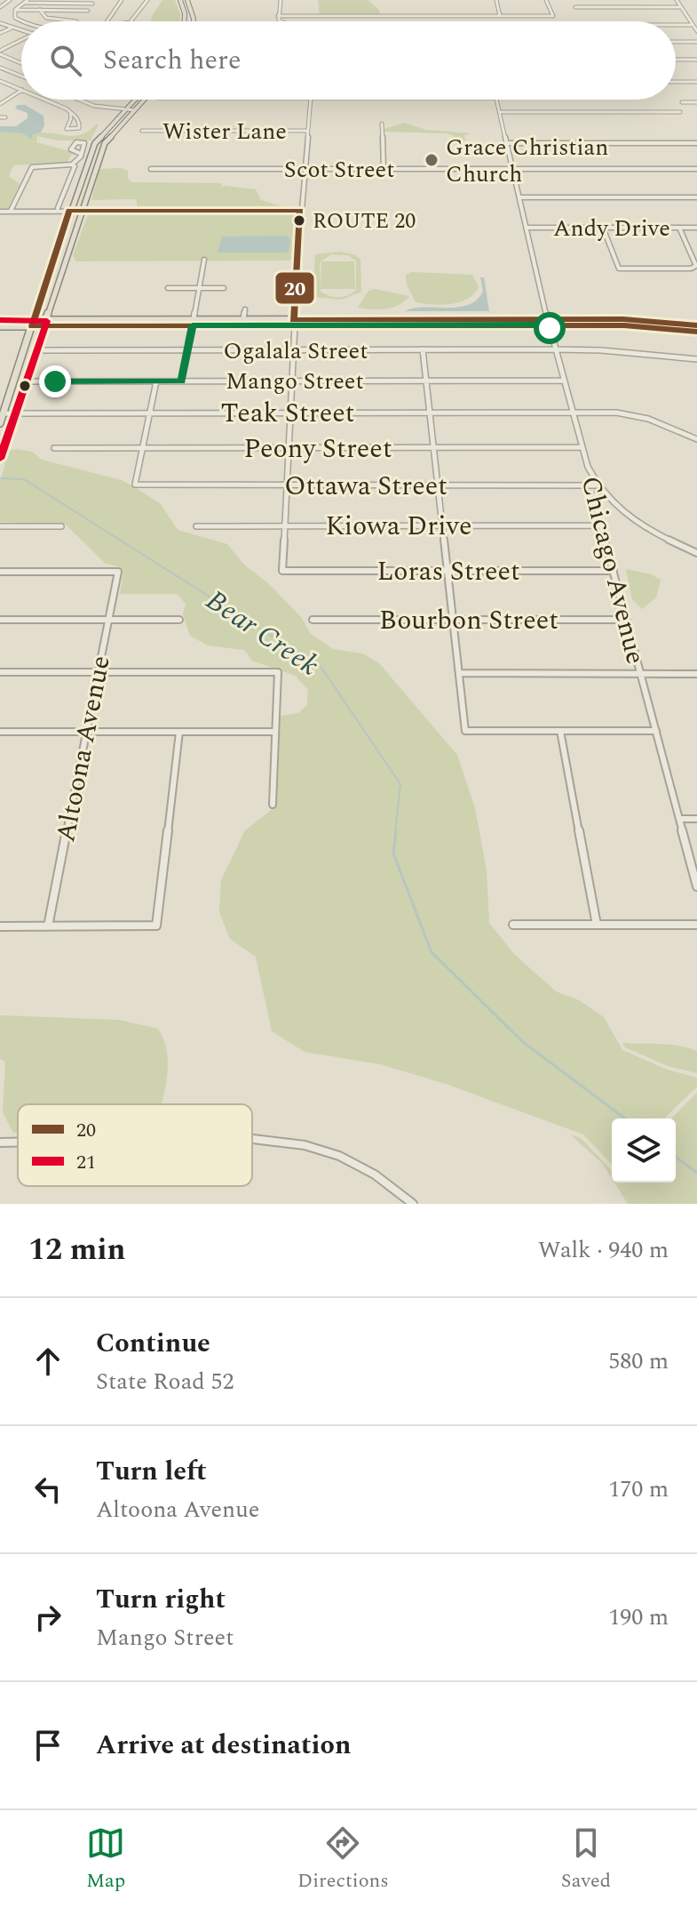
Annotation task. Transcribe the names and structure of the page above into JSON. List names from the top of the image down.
{
  "streets": {
    "street": [
      "Wister Lane",
      "Scot Street",
      "Andy Drive",
      "Ogalala Street",
      "Mango Street",
      "Teak Street",
      "Peony Street",
      "Ottawa Street",
      "Kiowa Drive",
      "Chicago Avenue",
      "Loras Street",
      "Bourbon Street",
      "Altoona Avenue"
    ]
  },
  "crossings": [
    ["Scot Street", "Chicago Avenue"],
    ["Andy Drive", "Chicago Avenue"],
    ["Ogalala Street", "Chicago Avenue"],
    ["Mango Street", "Chicago Avenue"],
    ["Teak Street", "Chicago Avenue"],
    ["Peony Street", "Ottawa Street"],
    ["Peony Street", "Chicago Avenue"],
    ["Ottawa Street", "Chicago Avenue"],
    ["Kiowa Drive", "Chicago Avenue"],
    ["Kiowa Drive", "Loras Street"],
    ["Chicago Avenue", "Loras Street"],
    ["Chicago Avenue", "Bourbon Street"]
  ],
  "water": ["Bear Creek"],
  "places": ["Grace Christian Church", "ROUTE 20"],
  "lines": ["transit line 20", "transit line 21"],
  "legend": ["20", "21"],
  "page": {
    "search": "Search here",
    "heading": ["12 min", "Walk · 940 m"],
    "list": [
      ["Continue", "State Road 52", "580 m"],
      ["Turn left", "Altoona Avenue", "170 m"],
      ["Turn right", "Mango Street", "190 m"],
      "Arrive at destination"
    ],
    "nav": ["Map", "Directions", "Saved"]
  }
}
